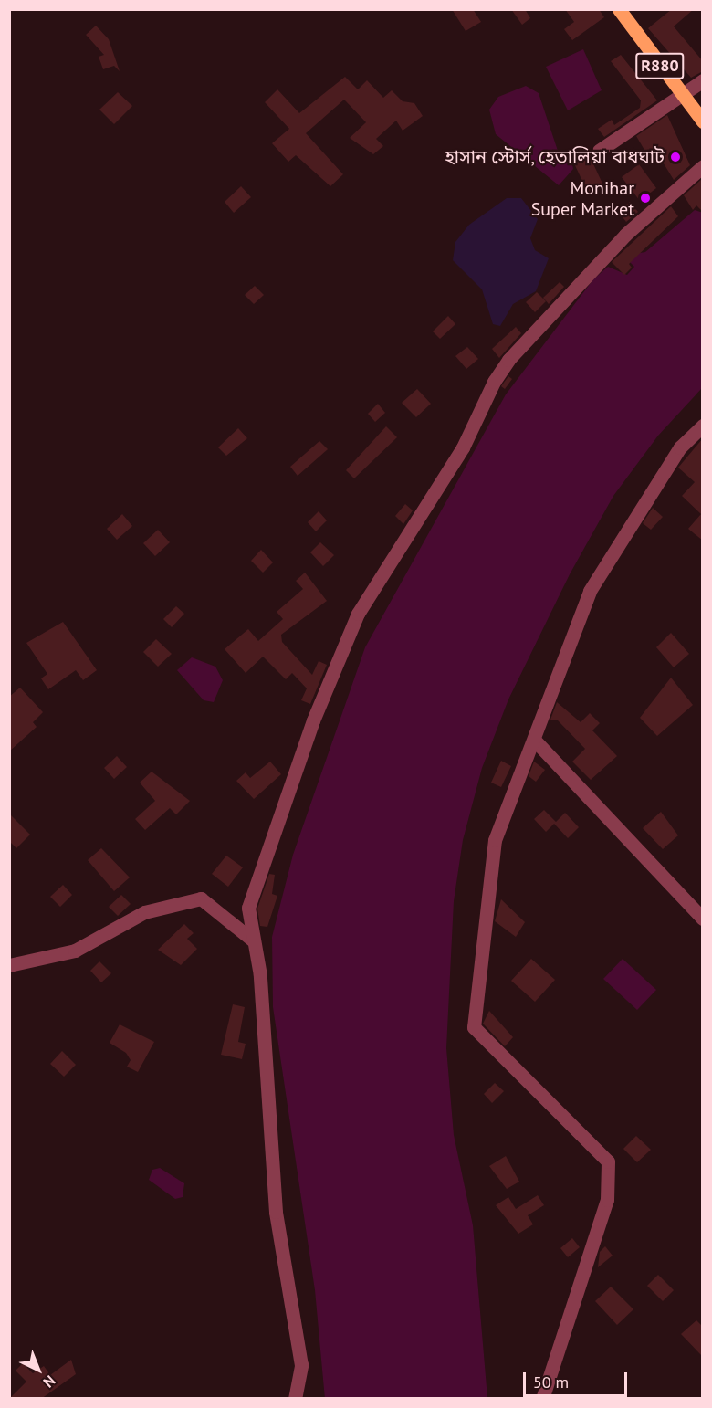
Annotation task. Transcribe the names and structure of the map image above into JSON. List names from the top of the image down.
{
  "streets": {
    "main road": ["R880"]
  },
  "places": ["হাসান স্টোর্স, হেতালিয়া বাধঘাট", "Monihar Super Market"],
  "scale_bar": "50 m",
  "north": "bottom right"
}
